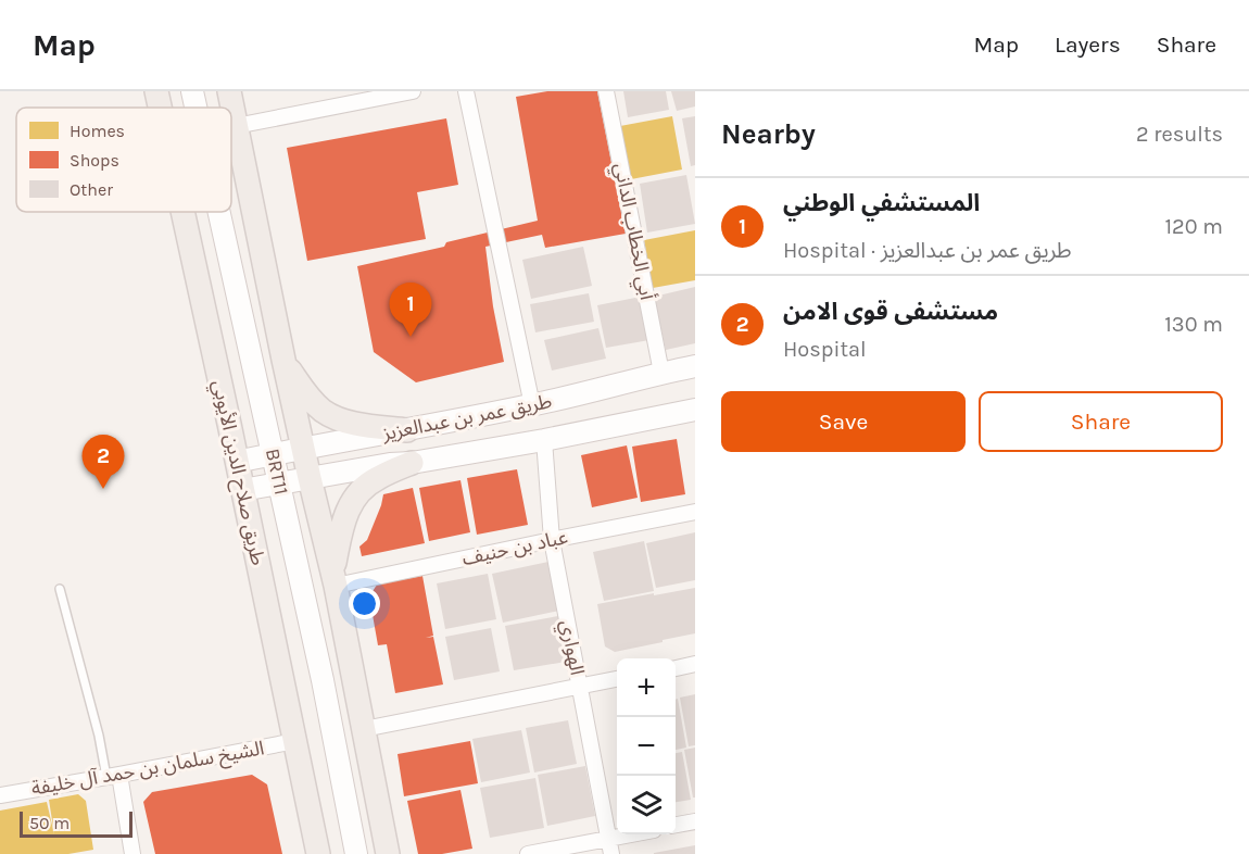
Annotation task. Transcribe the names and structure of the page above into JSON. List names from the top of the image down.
{
  "streets": {
    "main road": ["طريق عمر بن عبدالعزيز", "BRT11", "طريق صلاح الدين الأيوبي"],
    "street": [
      "أبي الخطاب الداني",
      "عباد بن حنيف",
      "الهواري",
      "الشيخ سلمان بن حمد آل خليفة"
    ]
  },
  "crossings": [
    ["أبي الخطاب الداني", "طريق عمر بن عبدالعزيز"],
    ["طريق عمر بن عبدالعزيز", "BRT11"],
    ["طريق عمر بن عبدالعزيز", "طريق صلاح الدين الأيوبي"],
    ["طريق عمر بن عبدالعزيز", "الهواري"],
    ["طريق صلاح الدين الأيوبي", "الشيخ سلمان بن حمد آل خليفة"],
    ["عباد بن حنيف", "الهواري"]
  ],
  "legend": ["Homes", "Shops", "Other"],
  "scale_bar": "50 m",
  "page": {
    "header": "Map",
    "nav": ["Map", "Layers", "Share"],
    "heading": ["Nearby", "2 results"],
    "list": [
      {
        "mark": "1",
        "name": "المستشفي الوطني",
        "note": "Hospital · طريق عمر بن عبدالعزيز",
        "value": "120 m"
      },
      {
        "mark": "2",
        "name": "مستشفى قوى الامن",
        "note": "Hospital",
        "value": "130 m"
      }
    ],
    "pins": ["1", "2"],
    "buttons": ["Save", "Share"],
    "map_buttons": ["+", "−"],
    "scale": "50 m"
  }
}
